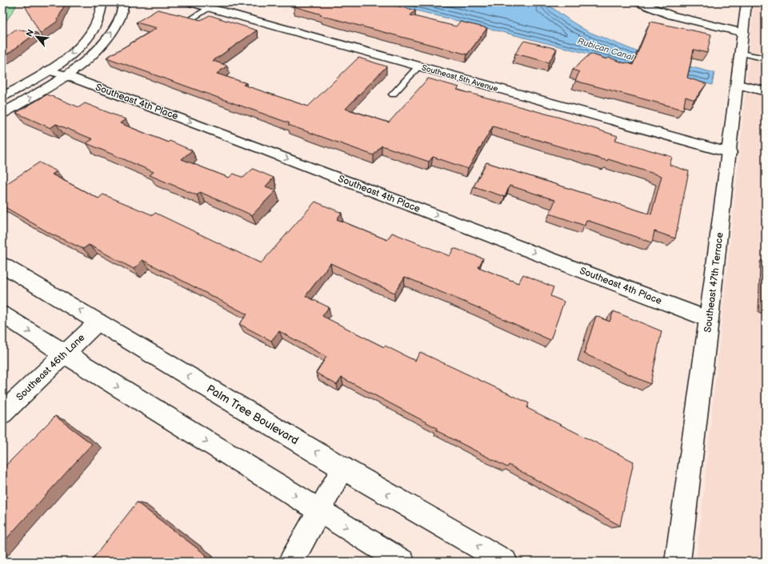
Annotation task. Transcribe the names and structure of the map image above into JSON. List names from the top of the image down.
{
  "streets": {
    "street": [
      "Southeast 5th Avenue",
      "Southeast 4th Place",
      "Southeast 47th Terrace",
      "Southeast 46th Lane",
      "Palm Tree Boulevard"
    ]
  },
  "crossings": [
    ["Southeast 5th Avenue", "Southeast 47th Terrace"],
    ["Southeast 4th Place", "Southeast 47th Terrace"],
    ["Southeast 46th Lane", "Palm Tree Boulevard"]
  ],
  "one_way": ["Southeast 4th Place"],
  "water": ["Rubican Canal"],
  "north": "top left"
}
